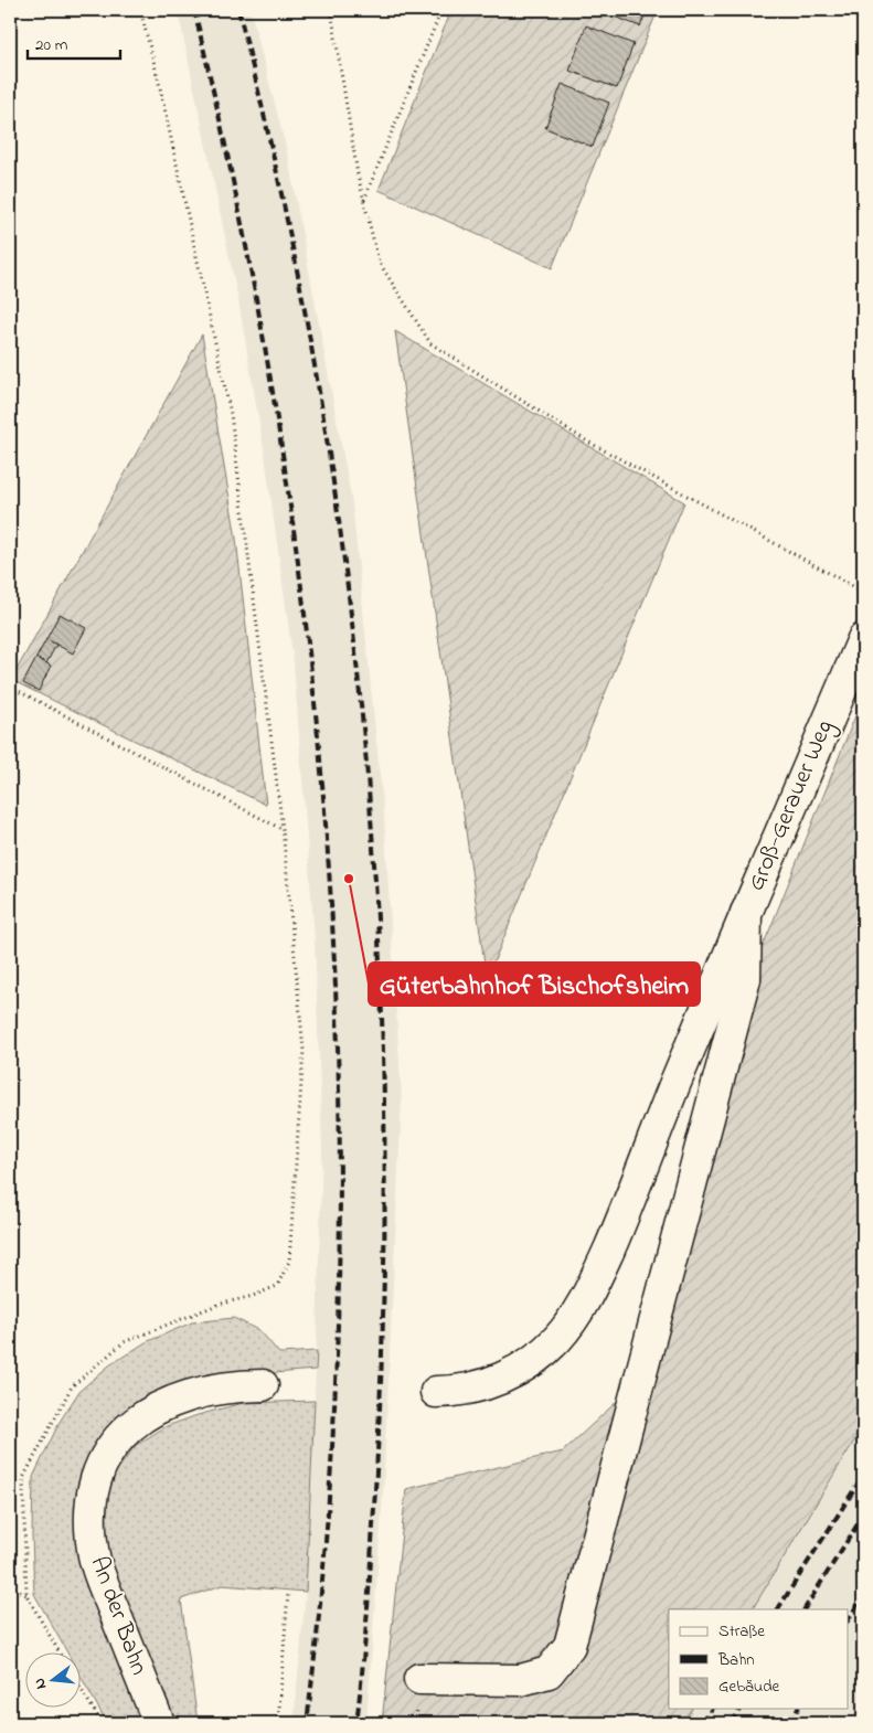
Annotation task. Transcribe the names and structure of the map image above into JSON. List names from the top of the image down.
{
  "streets": {
    "street": ["Groß-Gerauer Weg", "An der Bahn"]
  },
  "places": ["Güterbahnhof Bischofsheim"],
  "legend": ["Straße", "Bahn", "Gebäude"],
  "scale_bar": "20 m",
  "north": "left"
}
